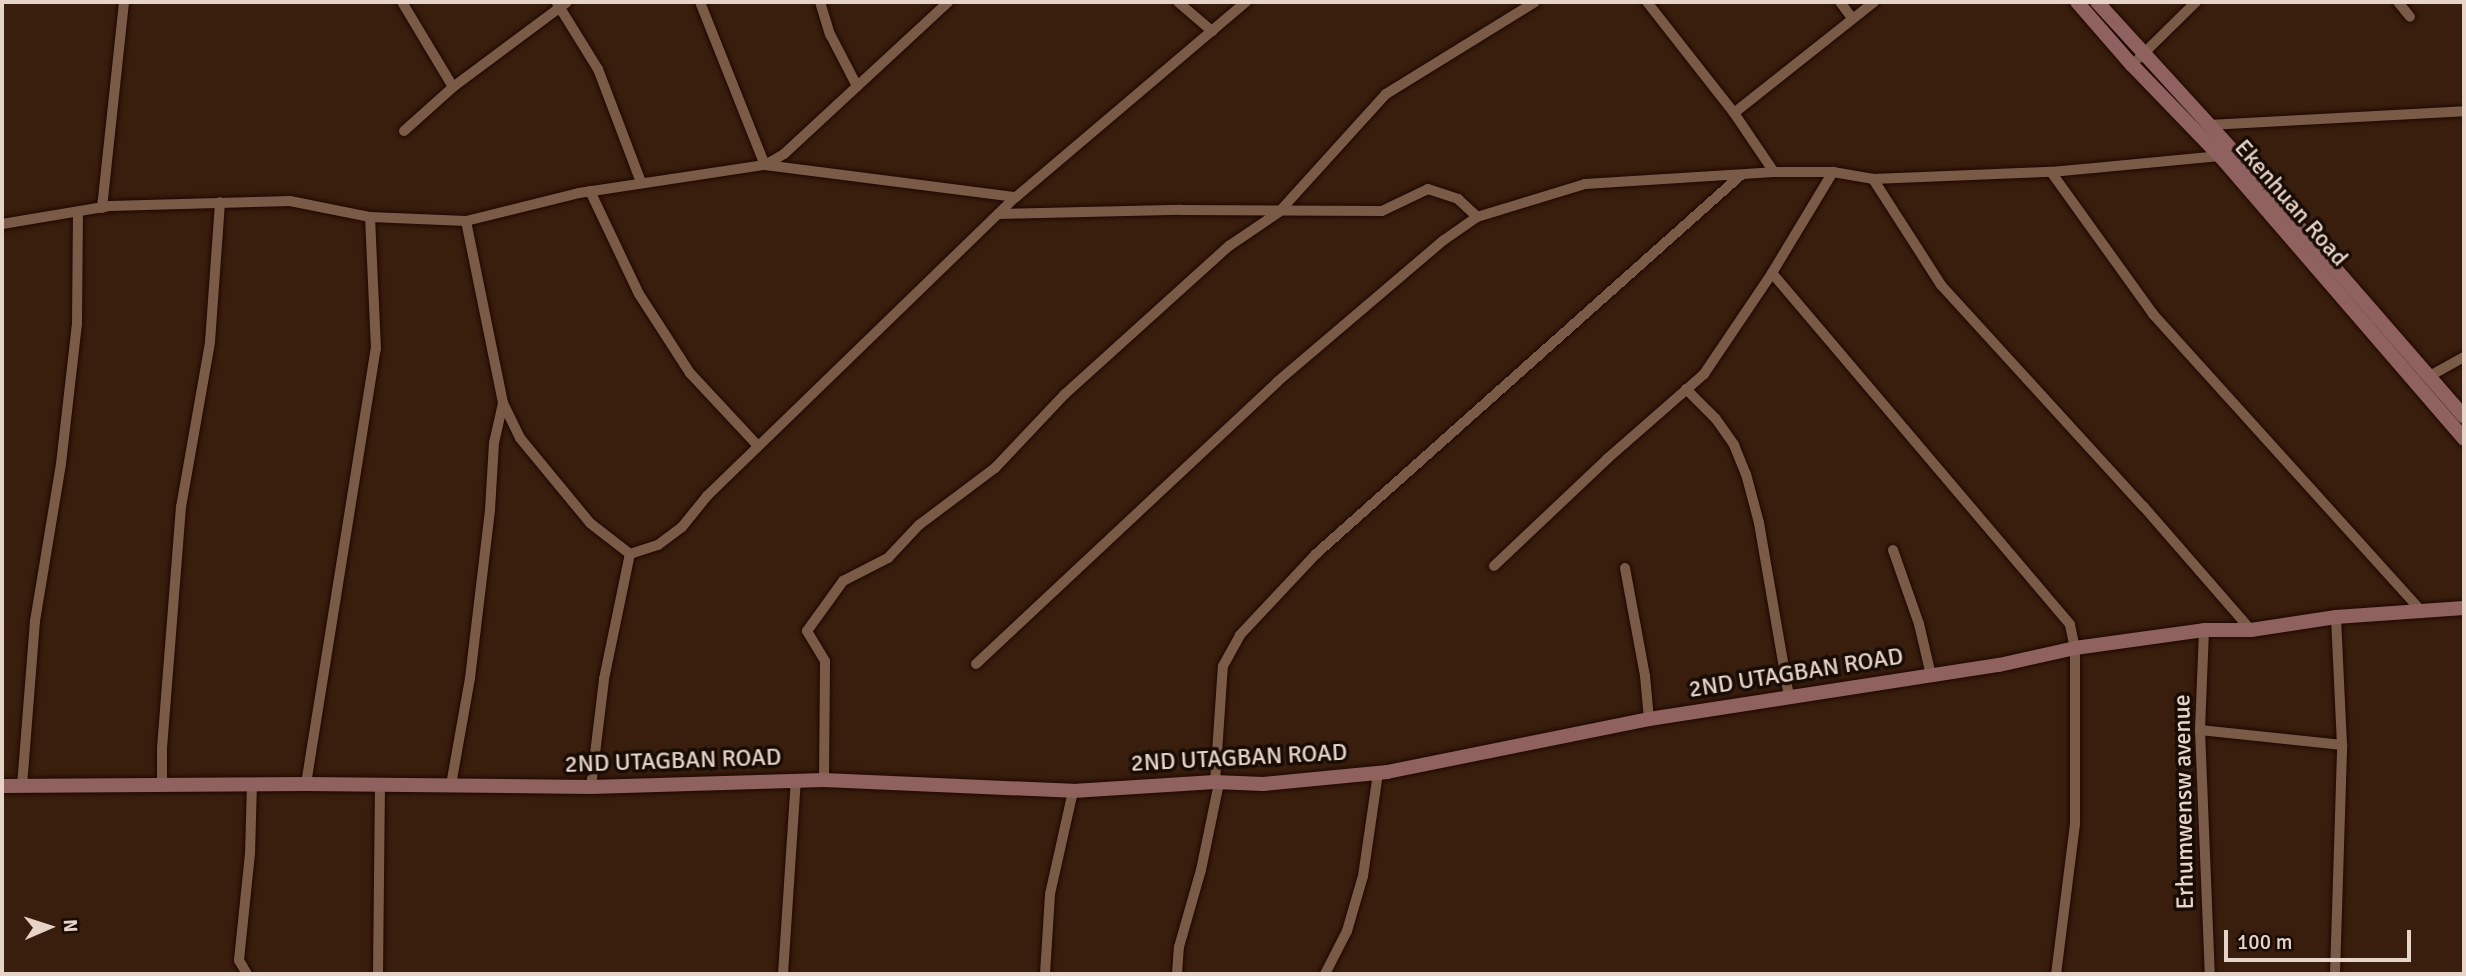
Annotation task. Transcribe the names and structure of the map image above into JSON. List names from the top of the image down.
{
  "streets": {
    "street": ["Ekenhuan Road", "2ND UTAGBAN ROAD", "Erhumwensw avenue"]
  },
  "crossings": [
    ["2ND UTAGBAN ROAD", "Erhumwensw avenue"]
  ],
  "scale_bar": "100 m",
  "north": "right"
}
